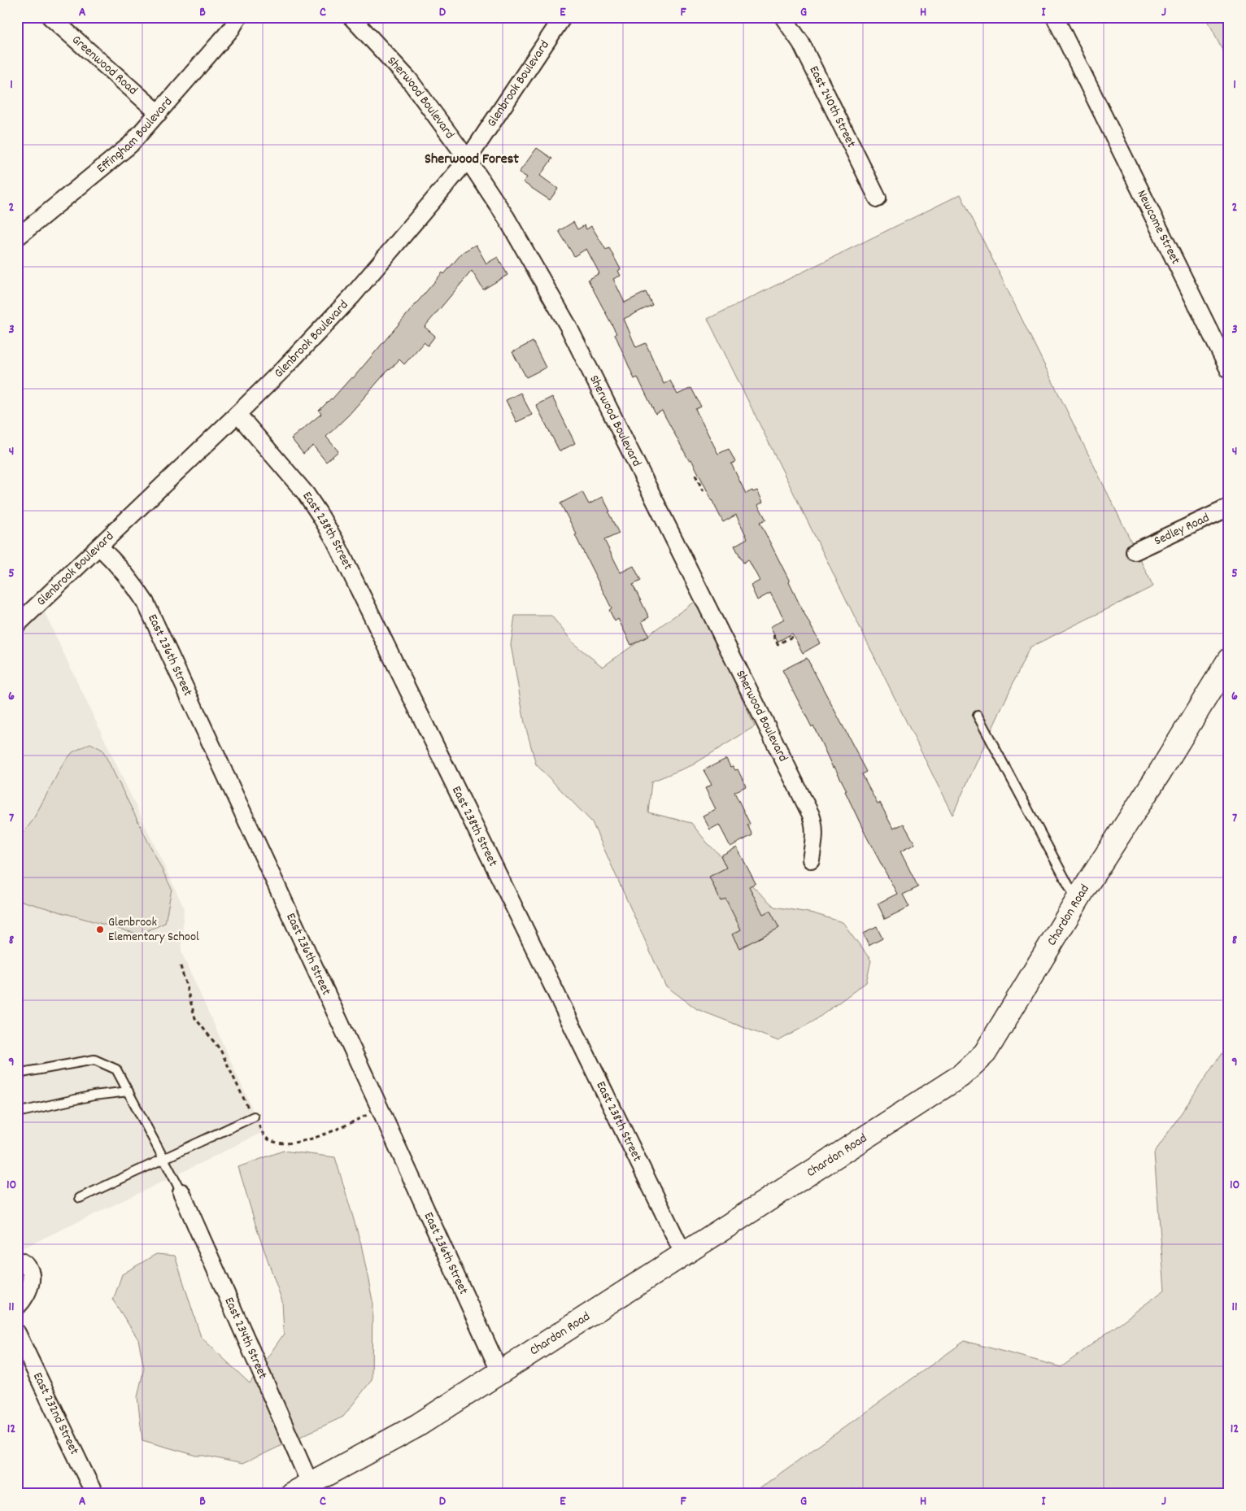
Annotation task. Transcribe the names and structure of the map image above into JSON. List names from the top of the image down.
{
  "streets": {
    "main road": ["Chardon Road"],
    "street": [
      "Greenwood Road",
      "Glenbrook Boulevard",
      "Sherwood Boulevard",
      "East 240th Street",
      "Effingham Boulevard",
      "Newcome Street",
      "Sedley Road",
      "East 238th Street",
      "East 236th Street",
      "East 234th Street",
      "East 232nd Street"
    ]
  },
  "crossings": [
    ["Greenwood Road", "Effingham Boulevard"],
    ["Glenbrook Boulevard", "Sherwood Boulevard"],
    ["Glenbrook Boulevard", "East 238th Street"],
    ["Glenbrook Boulevard", "East 236th Street"],
    ["East 238th Street", "Chardon Road"],
    ["East 236th Street", "Chardon Road"],
    ["Chardon Road", "East 234th Street"]
  ],
  "districts": ["Sherwood Forest"],
  "places": ["Glenbrook Elementary School"],
  "grid": {
    "columns": [
      "A",
      "B",
      "C",
      "D",
      "E",
      "F",
      "G",
      "H",
      "I",
      "J"
    ],
    "rows": [
      "1",
      "2",
      "3",
      "4",
      "5",
      "6",
      "7",
      "8",
      "9",
      "10",
      "11",
      "12"
    ]
  }
}
